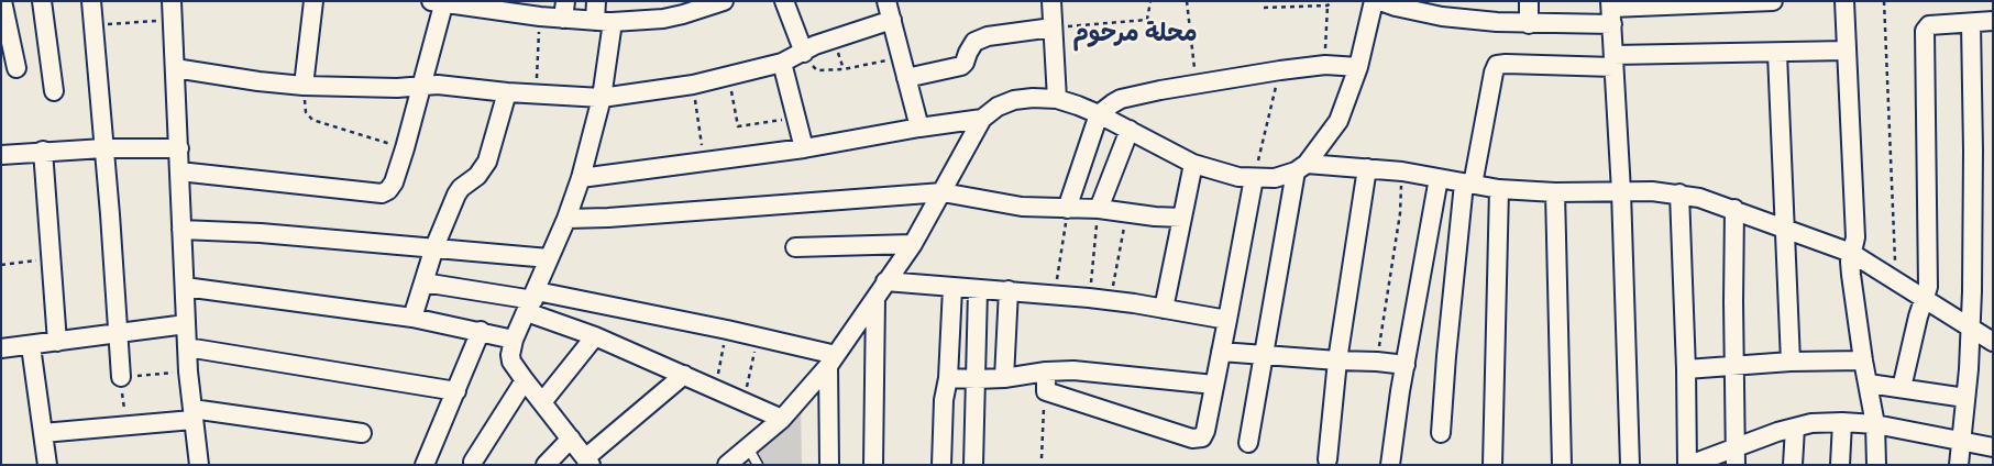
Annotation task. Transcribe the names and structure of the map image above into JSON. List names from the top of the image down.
{
  "districts": ["محلة مرحوم"]
}
